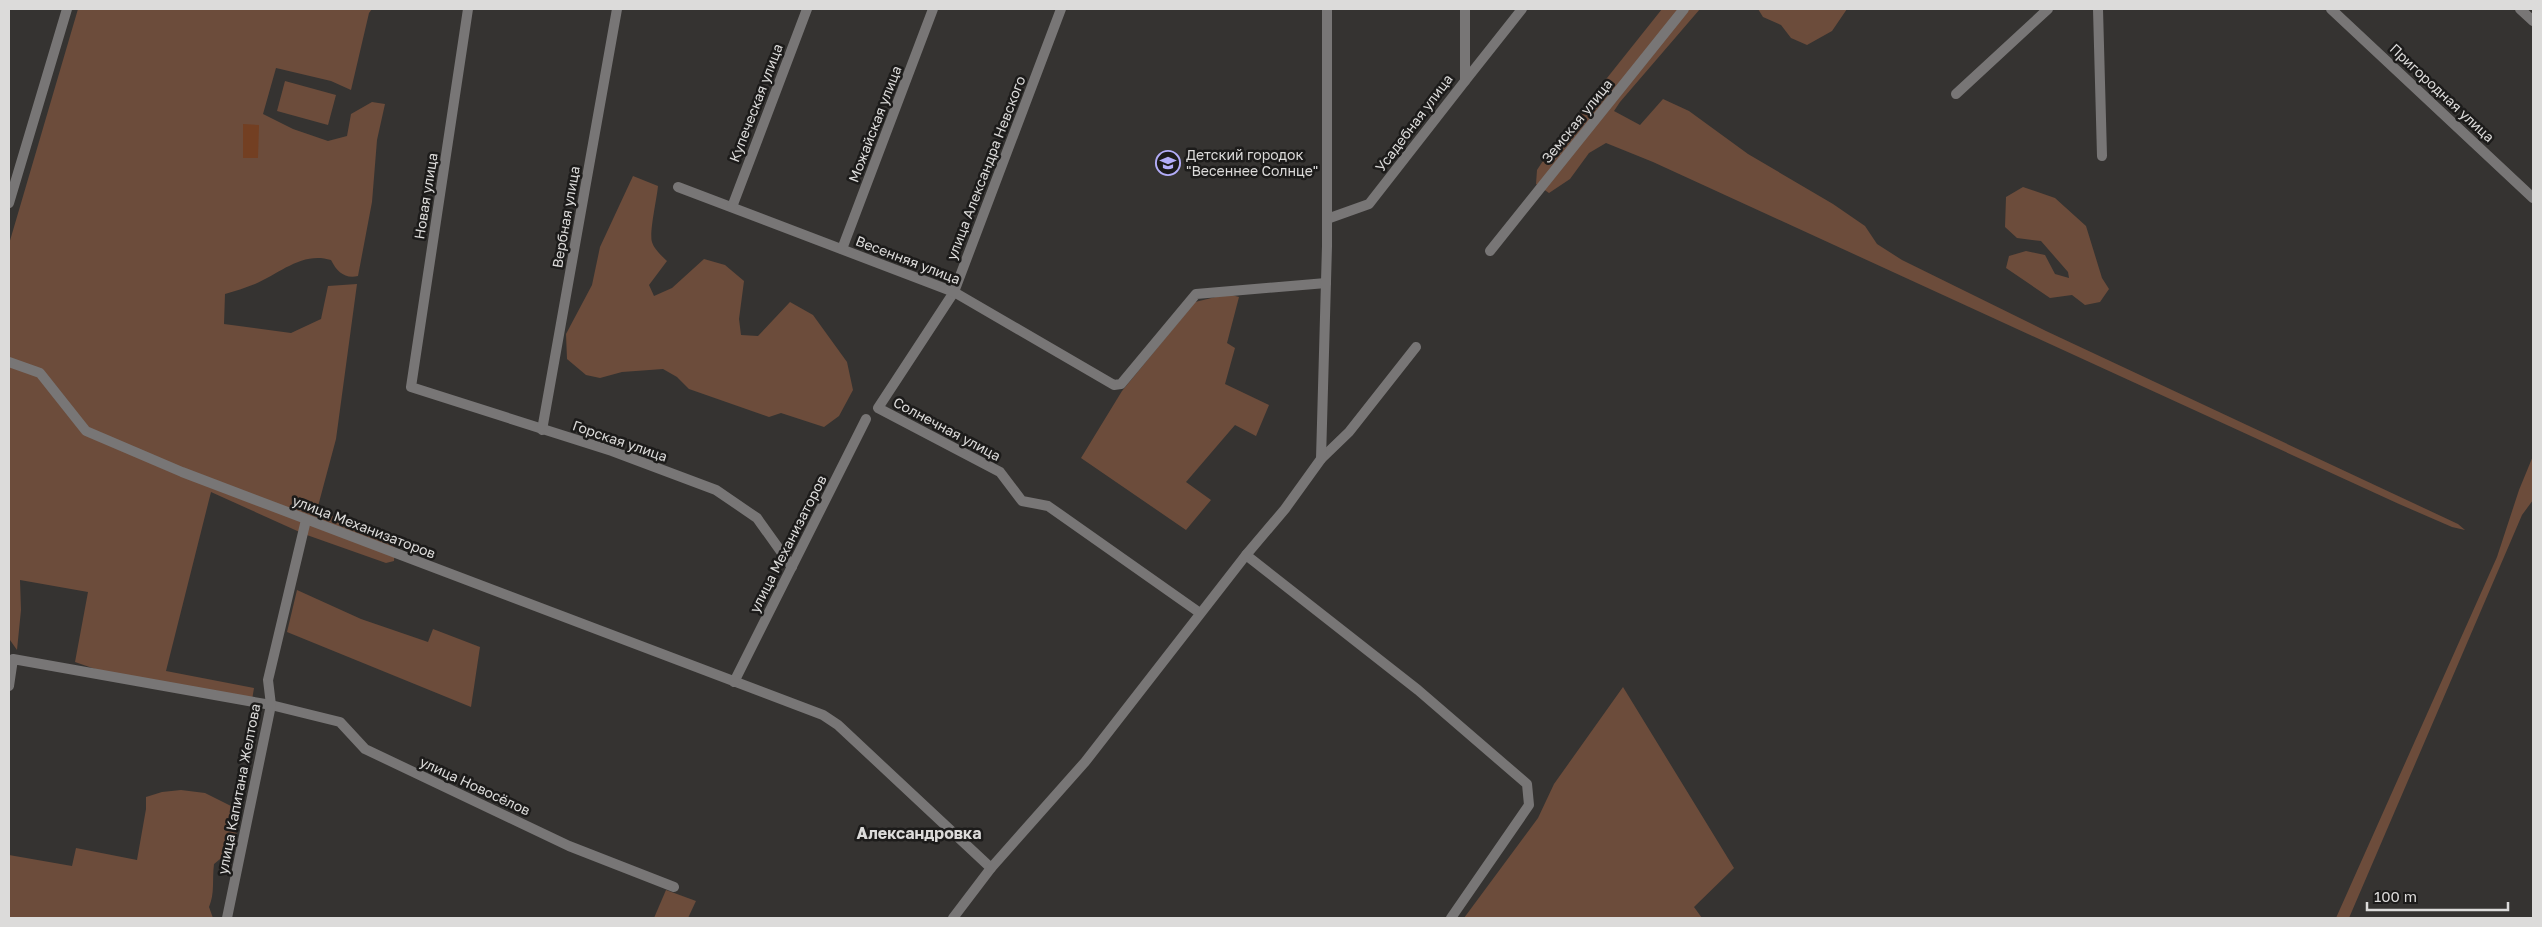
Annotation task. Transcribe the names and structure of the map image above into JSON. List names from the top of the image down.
{
  "streets": {
    "street": [
      "Пригородная улица",
      "Купеческая улица",
      "Земская улица",
      "Усадебная улица",
      "Можайская улица",
      "улица Александра Невского",
      "Новая улица",
      "Вербная улица",
      "Весенняя улица",
      "Солнечная улица",
      "Горская улица",
      "улица Механизаторов",
      "улица Новосёлов",
      "улица Капитана Желтова"
    ]
  },
  "crossings": [
    ["Купеческая улица", "Весенняя улица"],
    ["Можайская улица", "Весенняя улица"],
    ["улица Александра Невского", "Весенняя улица"],
    ["улица Александра Невского", "Солнечная улица"],
    ["Новая улица", "Горская улица"],
    ["Вербная улица", "Горская улица"],
    ["Горская улица", "улица Механизаторов"],
    ["улица Механизаторов", "улица Капитана Желтова"],
    ["улица Новосёлов", "улица Капитана Желтова"]
  ],
  "districts": ["Александровка"],
  "places": {
    "school or university": ["Детский городок \"Весеннее Солнце\""]
  },
  "scale_bar": "100 m"
}
